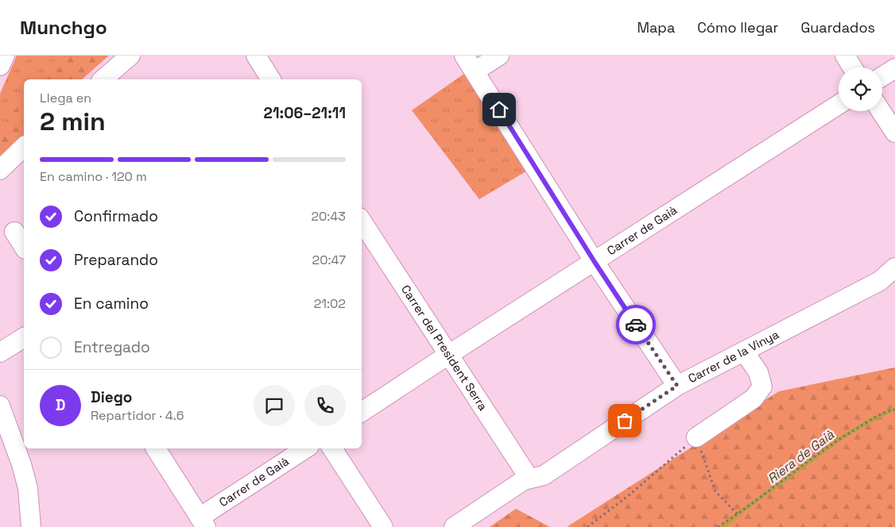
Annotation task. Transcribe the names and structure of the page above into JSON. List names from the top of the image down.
{
  "streets": {
    "street": ["Carrer de Gaià", "Carrer del President Serra", "Carrer de la Vinya"]
  },
  "crossings": [
    ["Carrer de Gaià", "Carrer del President Serra"],
    ["Carrer del President Serra", "Carrer de la Vinya"]
  ],
  "water": ["Riera de Gaià"],
  "page": {
    "header": "Munchgo",
    "nav": ["Mapa", "Cómo llegar", "Guardados"],
    "heading": ["2 min", "Llega en", "21:06–21:11"],
    "panel": ["Diego", "Repartidor · 4.6"],
    "bar": "En camino · 120 m",
    "list": [
      ["Confirmado", "20:43"],
      ["Preparando", "20:47"],
      ["En camino", "21:02"],
      "Entregado"
    ],
    "round": "D"
  }
}
